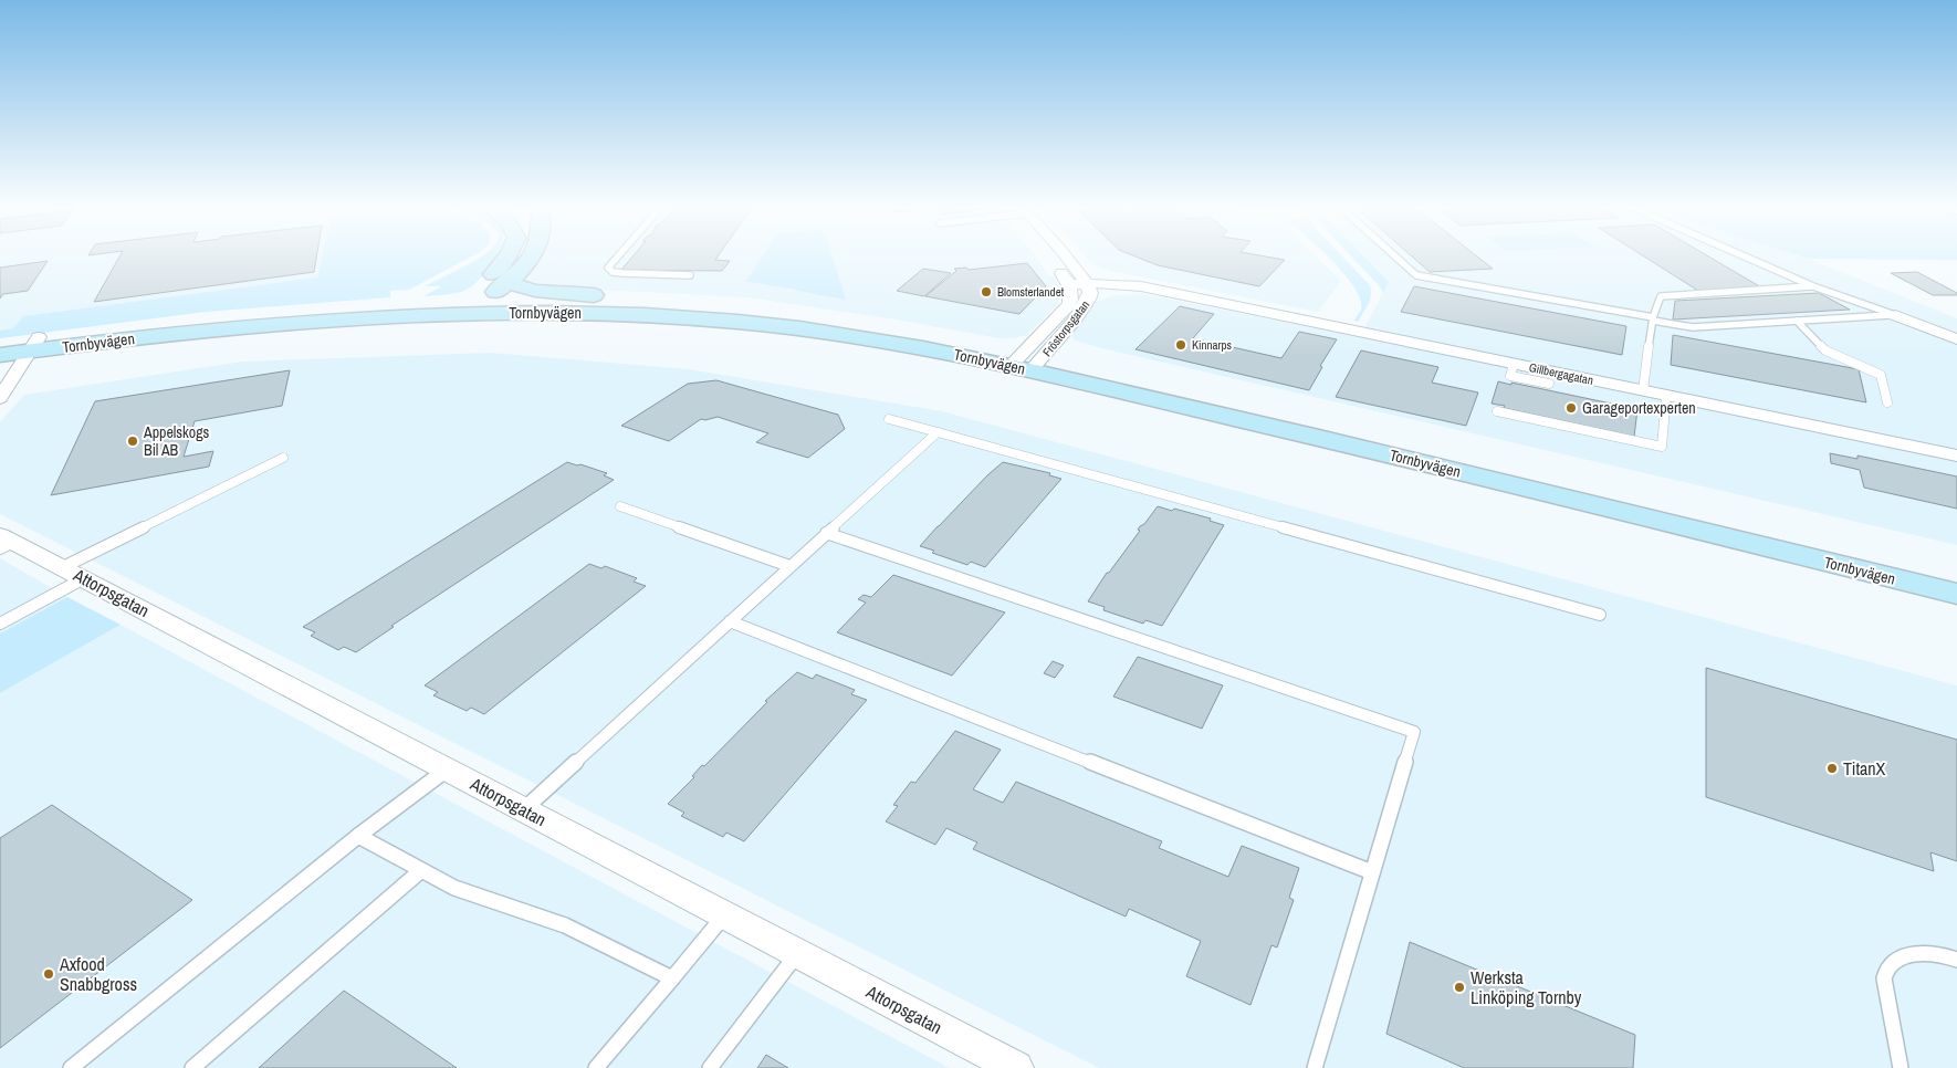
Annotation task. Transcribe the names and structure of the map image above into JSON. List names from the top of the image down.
{
  "streets": {
    "main road": ["Tornbyvägen"],
    "street": ["Fröstorpsgatan", "Gillbergagatan", "Attorpsgatan"]
  },
  "crossings": [
    ["Tornbyvägen", "Fröstorpsgatan"],
    ["Fröstorpsgatan", "Gillbergagatan"]
  ],
  "places": [
    "Blomsterlandet",
    "Kinnarps",
    "Garageportexperten",
    "Appelskogs Bil AB",
    "TitanX",
    "Axfood Snabbgross",
    "Werksta Linköping Tornby"
  ]
}
